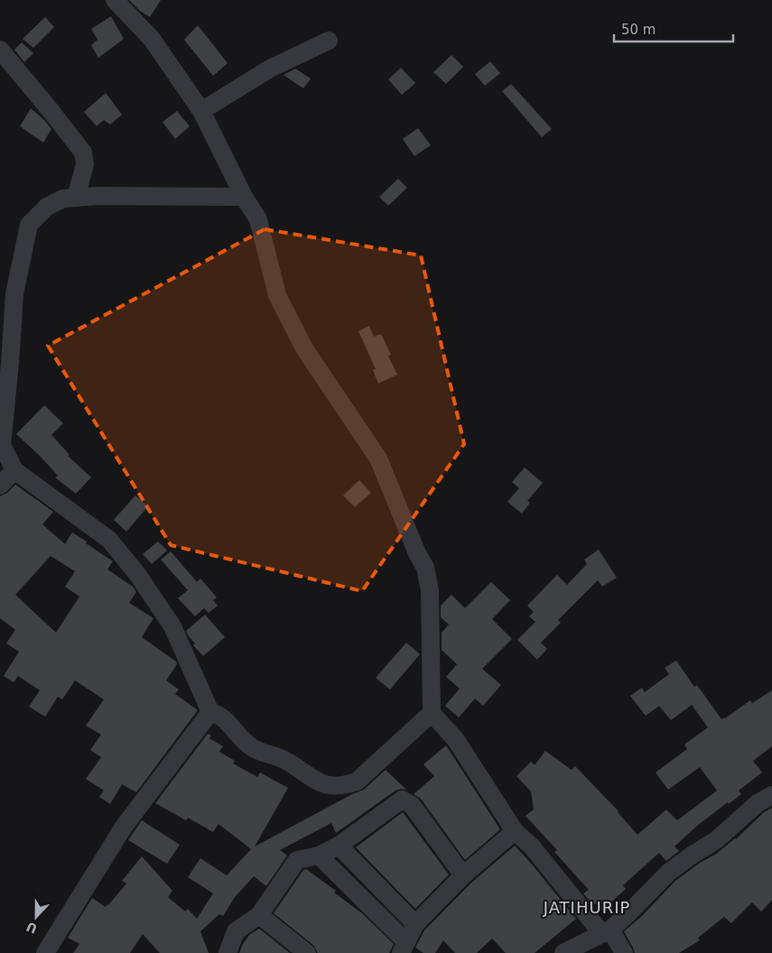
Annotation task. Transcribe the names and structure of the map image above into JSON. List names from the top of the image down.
{
  "districts": ["JATIHURIP"],
  "scale_bar": "50 m",
  "north": "bottom"
}
